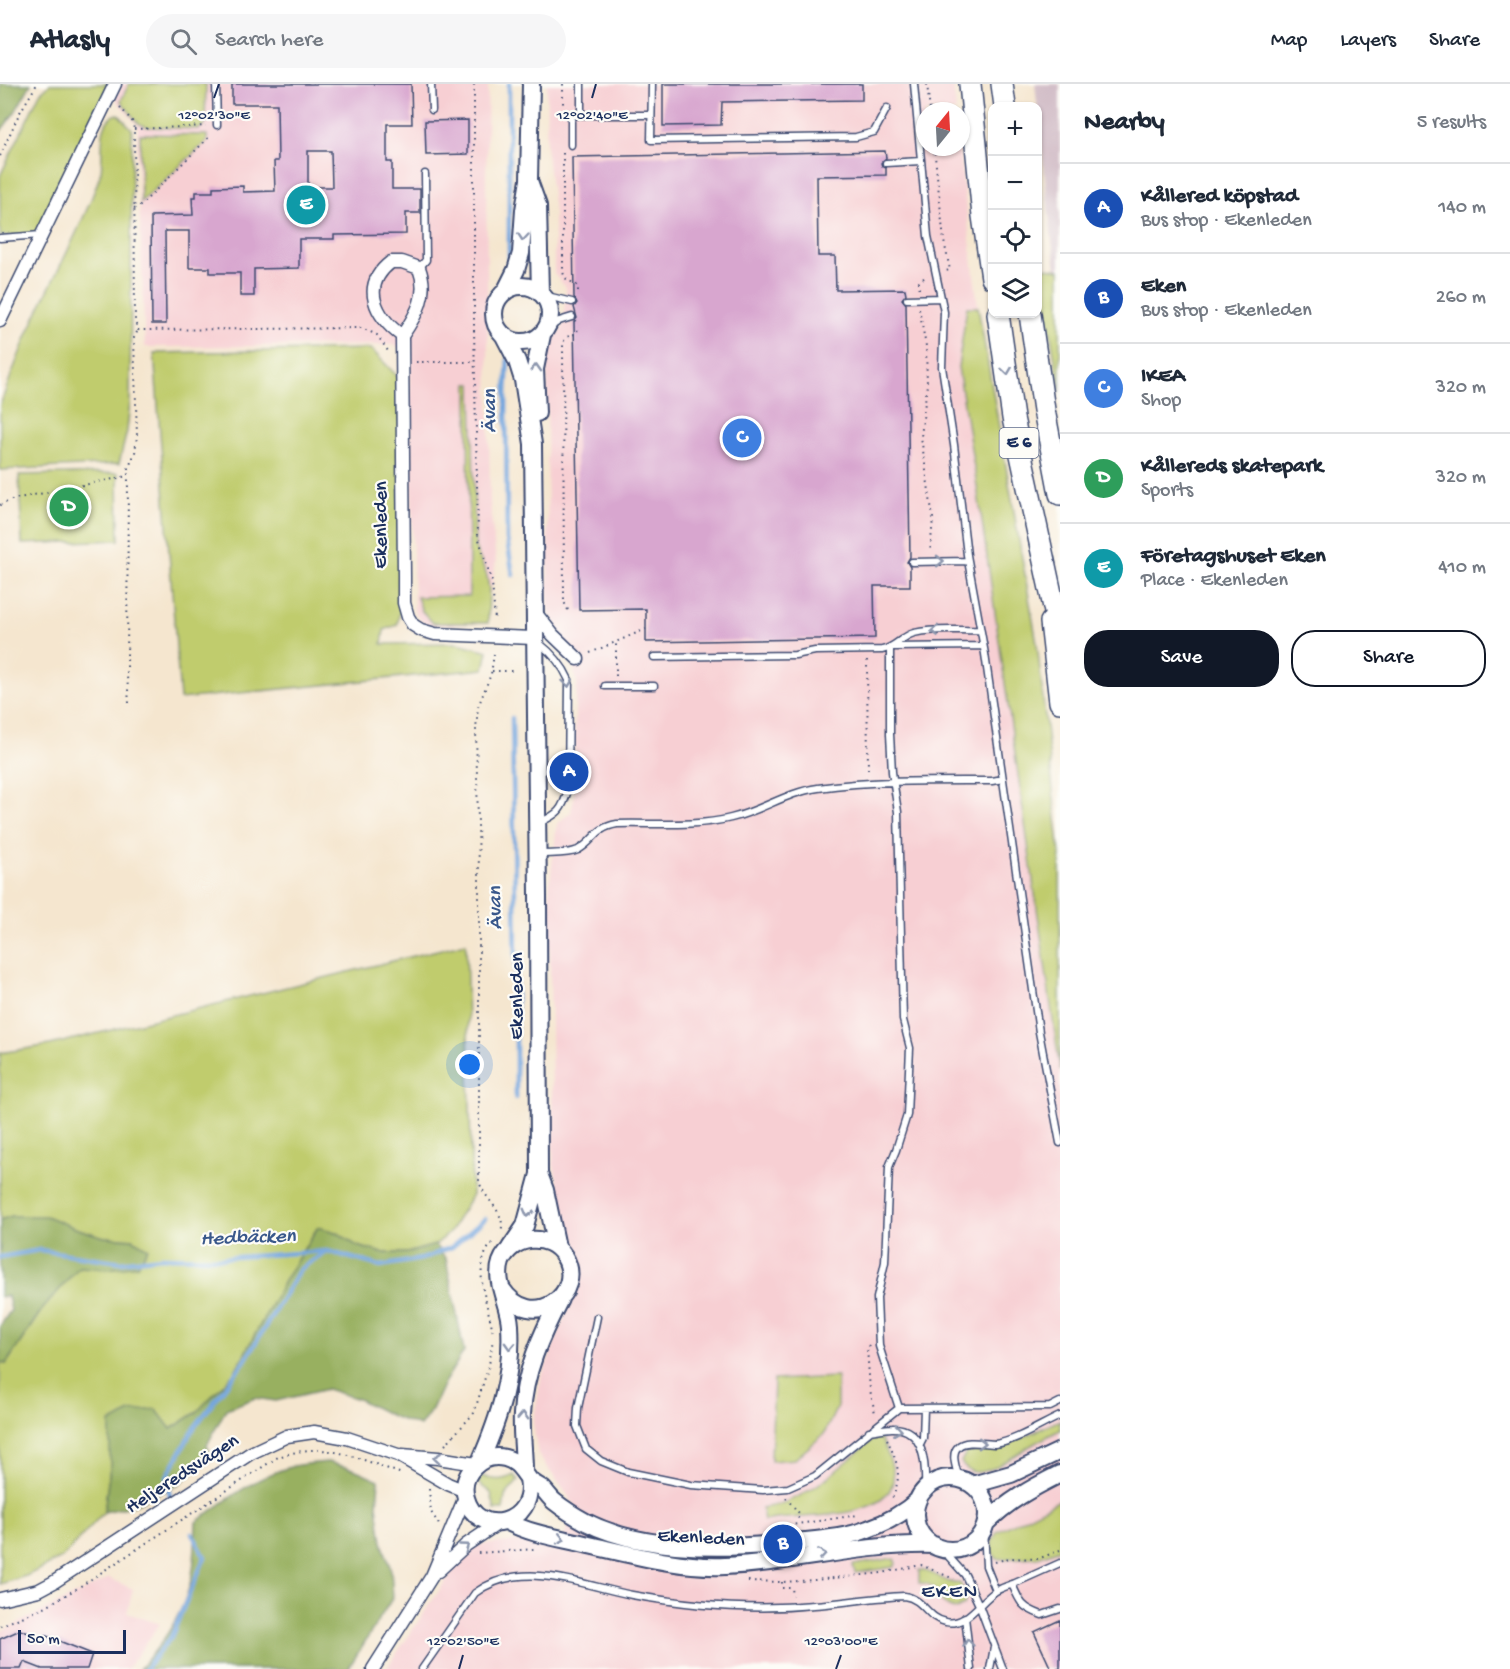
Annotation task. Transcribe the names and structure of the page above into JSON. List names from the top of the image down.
{
  "streets": {
    "highway": ["E 6"],
    "street": ["Ekenleden", "Heljeredsvägen"]
  },
  "crossings": [
    ["Ekenleden", "Heljeredsvägen"]
  ],
  "districts": ["EKEN"],
  "water": ["Ävan", "Hedbäcken"],
  "scale_bar": "50 m",
  "north": "top",
  "page": {
    "header": "Atlasly",
    "search": "Search here",
    "nav": ["Map", "Layers", "Share"],
    "heading": ["Nearby", "5 results"],
    "map_buttons": ["+", "−"],
    "list": [
      {
        "mark": "A",
        "name": "Kållered köpstad",
        "note": "Bus stop · Ekenleden",
        "value": "140 m"
      },
      {
        "mark": "B",
        "name": "Eken",
        "note": "Bus stop · Ekenleden",
        "value": "260 m"
      },
      {
        "mark": "C",
        "name": "IKEA",
        "note": "Shop",
        "value": "320 m"
      },
      {
        "mark": "D",
        "name": "Kållereds skatepark",
        "note": "Sports",
        "value": "320 m"
      },
      {
        "mark": "E",
        "name": "Företagshuset Eken",
        "note": "Place · Ekenleden",
        "value": "410 m"
      }
    ],
    "pins": [
      "E",
      "C",
      "D",
      "A",
      "B"
    ],
    "buttons": ["Save", "Share"],
    "scale": "50 m"
  },
  "coordinates": [
    "12°02'30\"E",
    "12°02'40\"E",
    "12°02'50\"E",
    "12°03'00\"E"
  ]
}
